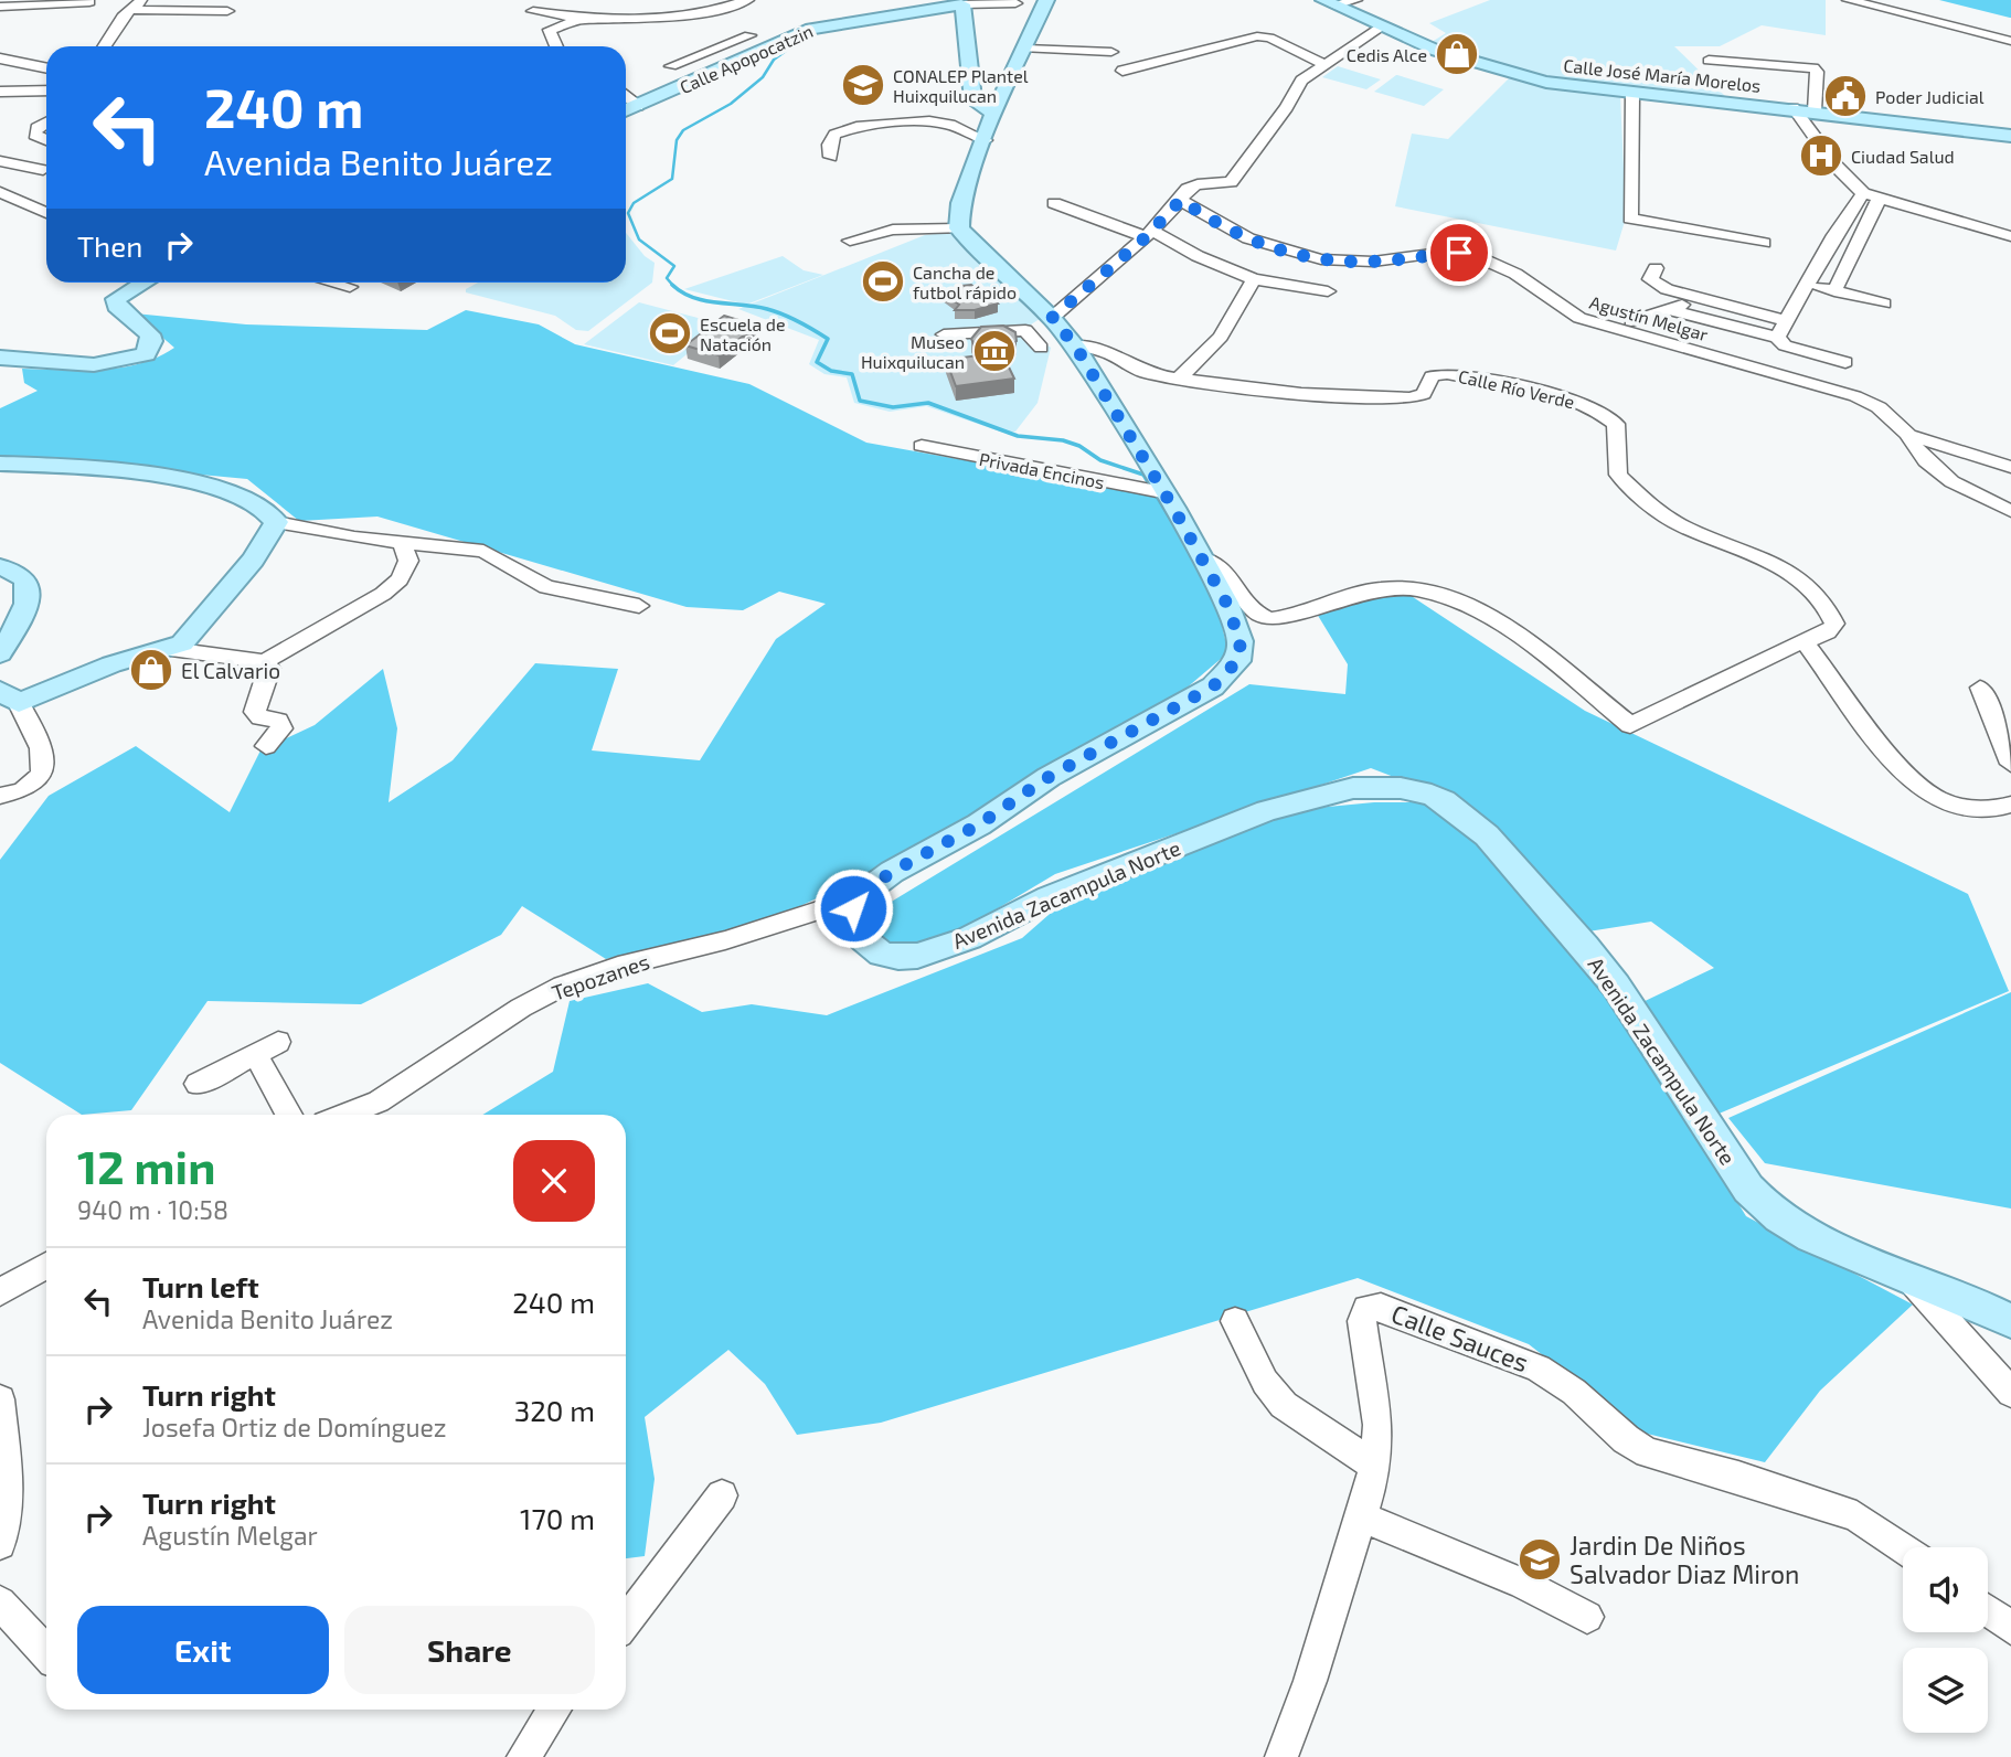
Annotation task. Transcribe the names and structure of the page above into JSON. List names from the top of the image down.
{
  "streets": {
    "main road": ["Calle Apopocatzin", "Calle José María Morelos", "Avenida Zacampula Norte"],
    "street": [
      "Agustín Melgar",
      "Calle Río Verde",
      "Privada Encinos",
      "Tepozanes",
      "Calle Sauces"
    ]
  },
  "crossings": [
    ["Avenida Zacampula Norte", "Tepozanes"]
  ],
  "places": {
    "shop": ["Cedis Alce", "El Calvario"],
    "school or university": ["CONALEP Plantel Huixquilucan", "Jardin De Niños Salvador Diaz Miron"],
    "public building": ["Poder Judicial"],
    "hospital": ["Ciudad Salud"],
    "sports": ["Cancha de futbol rápido", "Escuela de Natación"],
    "museum": ["Museo Huixquilucan"]
  },
  "page": {
    "turn": ["240 m", "Avenida Benito Juárez"],
    "then": "Then",
    "heading": ["12 min", "940 m · 10:58"],
    "list": [
      {
        "name": "Turn left",
        "note": "Avenida Benito Juárez",
        "value": "240 m"
      },
      {
        "name": "Turn right",
        "note": "Josefa Ortiz de Domínguez",
        "value": "320 m"
      },
      {
        "name": "Turn right",
        "note": "Agustín Melgar",
        "value": "170 m"
      }
    ],
    "buttons": ["Exit", "Share"]
  }
}
